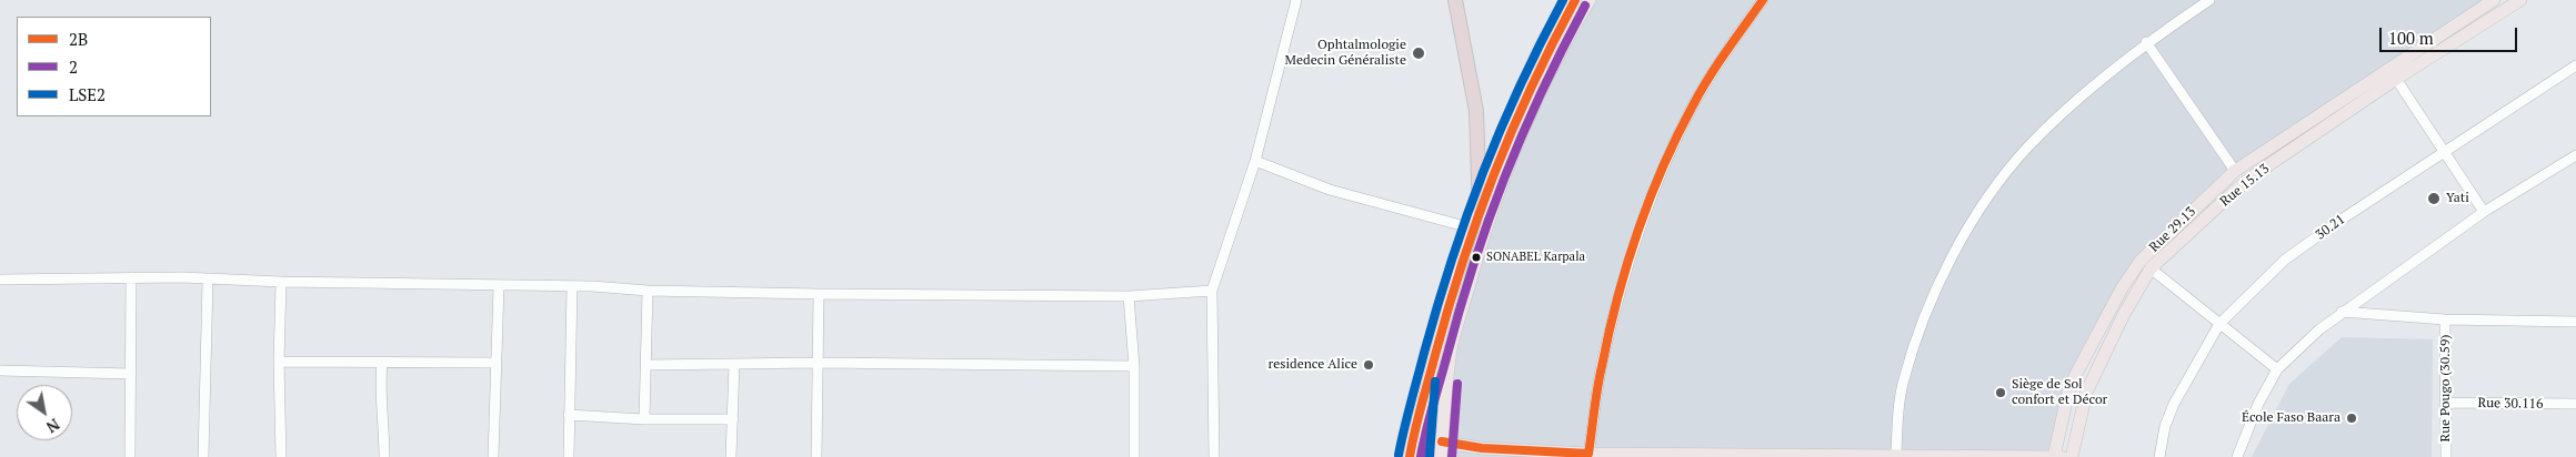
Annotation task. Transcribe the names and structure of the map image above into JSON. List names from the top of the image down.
{
  "streets": {
    "main road": ["Rue 15.13", "Rue 29.13"],
    "street": ["30.21", "Rue Pougo (30.59)", "Rue 30.116"]
  },
  "crossings": [
    ["Rue Pougo (30.59)", "Rue 30.116"]
  ],
  "places": [
    "Ophtalmologie Medecin Généraliste",
    "Yati",
    "SONABEL Karpala",
    "residence Alice",
    "Siège de Sol confort et Décor",
    "École Faso Baara"
  ],
  "lines": ["transit line 2B", "transit line LSE2", "transit line 2"],
  "legend": ["2B", "2", "LSE2"],
  "scale_bar": "100 m",
  "north": "bottom right"
}
